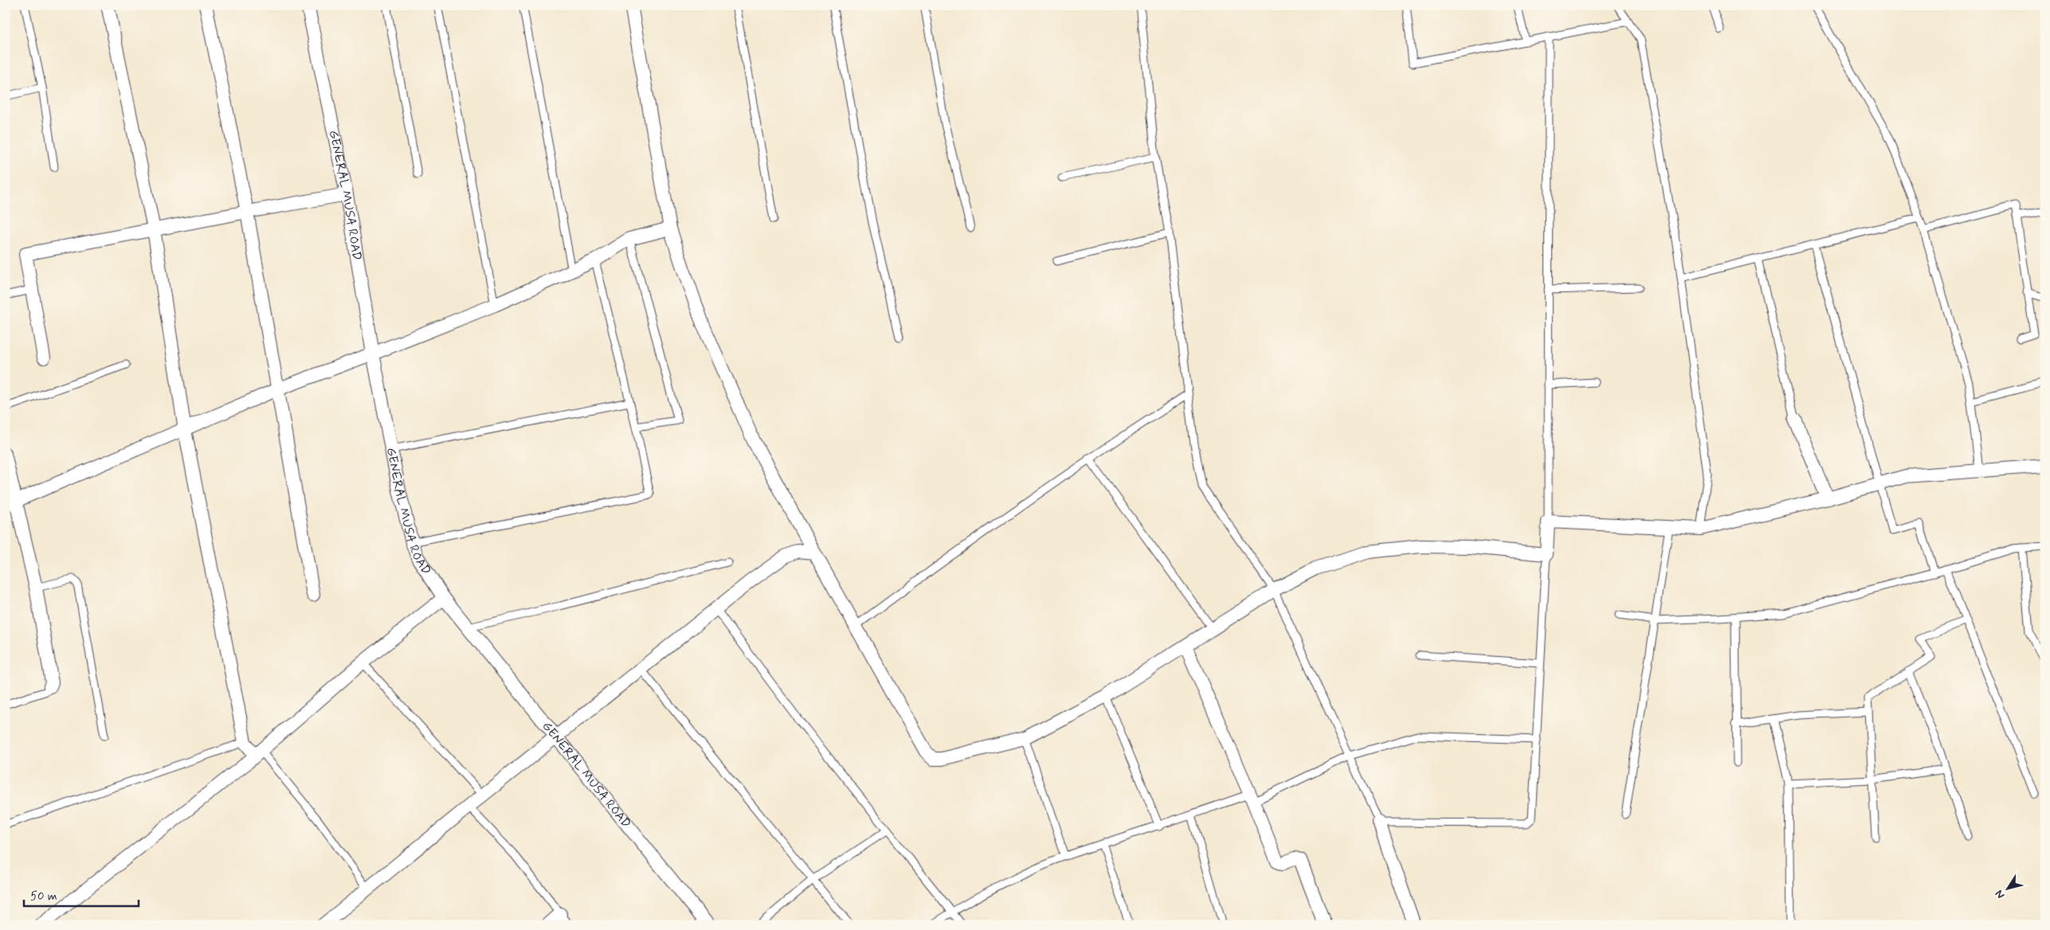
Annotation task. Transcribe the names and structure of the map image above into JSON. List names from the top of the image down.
{
  "streets": {
    "street": ["GENERAL MUSA ROAD"]
  },
  "scale_bar": "50 m",
  "north": "bottom left"
}
